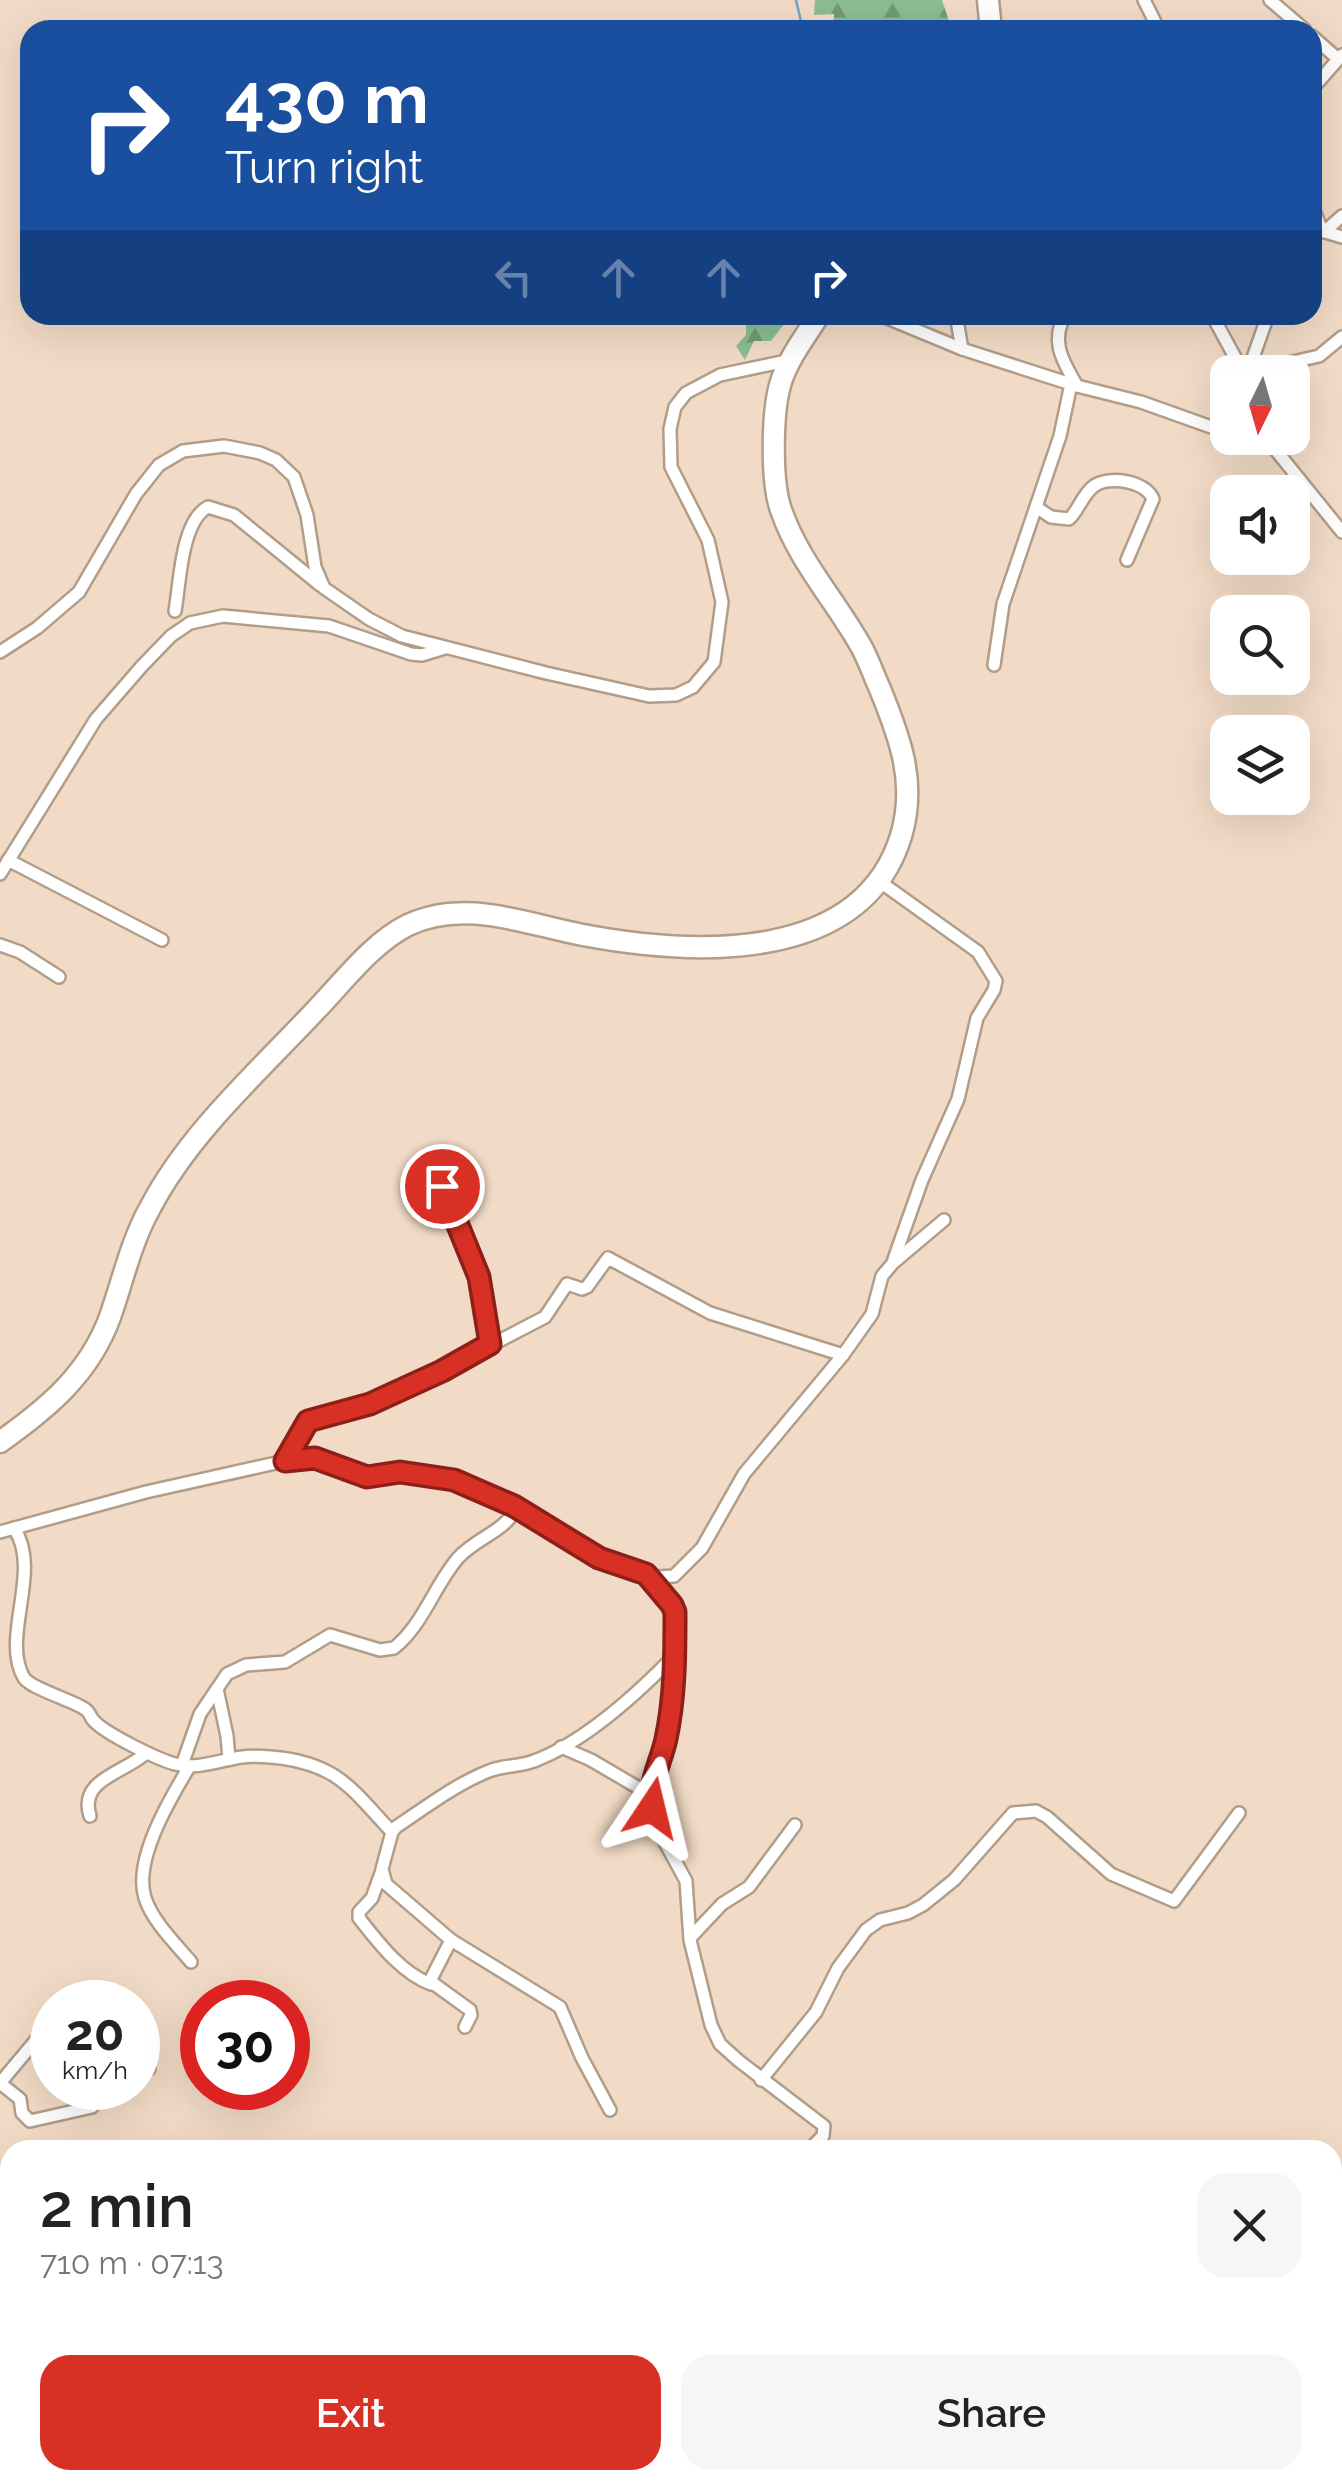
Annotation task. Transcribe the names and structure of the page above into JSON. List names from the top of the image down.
{
  "north": "bottom",
  "page": {
    "turn": ["430 m", "Turn right"],
    "speed": "20 km/h",
    "limit": "30",
    "heading": ["2 min", "710 m · 07:13"],
    "buttons": ["Exit", "Share"]
  }
}
